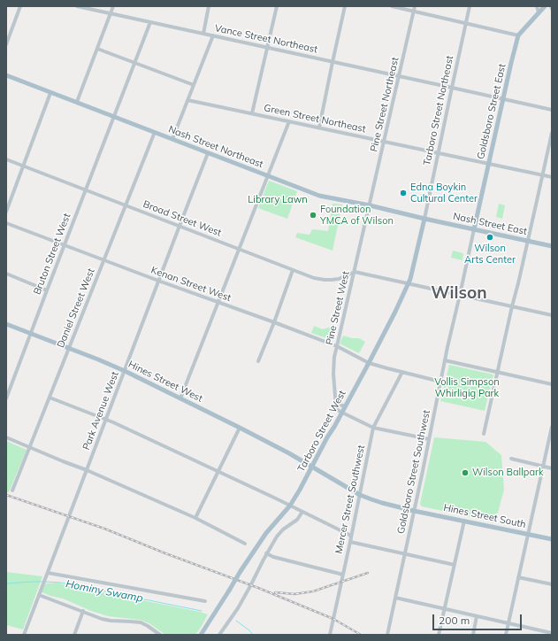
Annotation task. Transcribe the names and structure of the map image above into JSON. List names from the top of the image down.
{
  "streets": {
    "main road": [
      "Goldsboro Street East",
      "Nash Street Northeast",
      "Nash Street East",
      "Hines Street West",
      "Tarboro Street West",
      "Hines Street South"
    ],
    "street": [
      "Vance Street Northeast",
      "Pine Street Northeast",
      "Tarboro Street Northeast",
      "Green Street Northeast",
      "Broad Street West",
      "Bruton Street West",
      "Kenan Street West",
      "Daniel Street West",
      "Pine Street West",
      "Park Avenue West",
      "Goldsboro Street Southwest",
      "Mercer Street Southwest"
    ]
  },
  "crossings": [
    ["Vance Street Northeast", "Pine Street Northeast"],
    ["Vance Street Northeast", "Tarboro Street Northeast"],
    ["Vance Street Northeast", "Goldsboro Street East"],
    ["Vance Street Northeast", "Bruton Street West"],
    ["Pine Street Northeast", "Green Street Northeast"],
    ["Pine Street Northeast", "Nash Street Northeast"],
    ["Pine Street Northeast", "Pine Street West"],
    ["Tarboro Street Northeast", "Green Street Northeast"],
    ["Tarboro Street Northeast", "Nash Street Northeast"],
    ["Tarboro Street Northeast", "Nash Street East"],
    ["Tarboro Street Northeast", "Tarboro Street West"],
    ["Goldsboro Street East", "Green Street Northeast"],
    ["Goldsboro Street East", "Nash Street East"],
    ["Goldsboro Street East", "Goldsboro Street Southwest"],
    ["Nash Street Northeast", "Nash Street East"],
    ["Nash Street Northeast", "Bruton Street West"],
    ["Nash Street Northeast", "Daniel Street West"],
    ["Nash Street Northeast", "Pine Street West"],
    ["Nash Street Northeast", "Park Avenue West"],
    ["Nash Street Northeast", "Tarboro Street West"],
    ["Broad Street West", "Bruton Street West"],
    ["Broad Street West", "Daniel Street West"],
    ["Broad Street West", "Pine Street West"],
    ["Broad Street West", "Park Avenue West"],
    ["Nash Street East", "Tarboro Street West"],
    ["Nash Street East", "Goldsboro Street Southwest"],
    ["Bruton Street West", "Kenan Street West"],
    ["Bruton Street West", "Hines Street West"],
    ["Kenan Street West", "Daniel Street West"],
    ["Kenan Street West", "Pine Street West"],
    ["Kenan Street West", "Park Avenue West"],
    ["Kenan Street West", "Tarboro Street West"],
    ["Kenan Street West", "Goldsboro Street Southwest"],
    ["Kenan Street West", "Mercer Street Southwest"],
    ["Daniel Street West", "Hines Street West"],
    ["Pine Street West", "Tarboro Street West"],
    ["Hines Street West", "Park Avenue West"],
    ["Hines Street West", "Tarboro Street West"],
    ["Hines Street West", "Mercer Street Southwest"],
    ["Hines Street West", "Hines Street South"],
    ["Goldsboro Street Southwest", "Hines Street South"],
    ["Mercer Street Southwest", "Hines Street South"]
  ],
  "districts": ["Wilson"],
  "water": ["Hominy Swamp"],
  "parks": ["Library Lawn", "Vollis Simpson Whirligig Park"],
  "places": [
    "Edna Boykin Cultural Center",
    "Foundation YMCA of Wilson",
    "Wilson Arts Center",
    "Wilson Ballpark"
  ],
  "scale_bar": "200 m"
}
